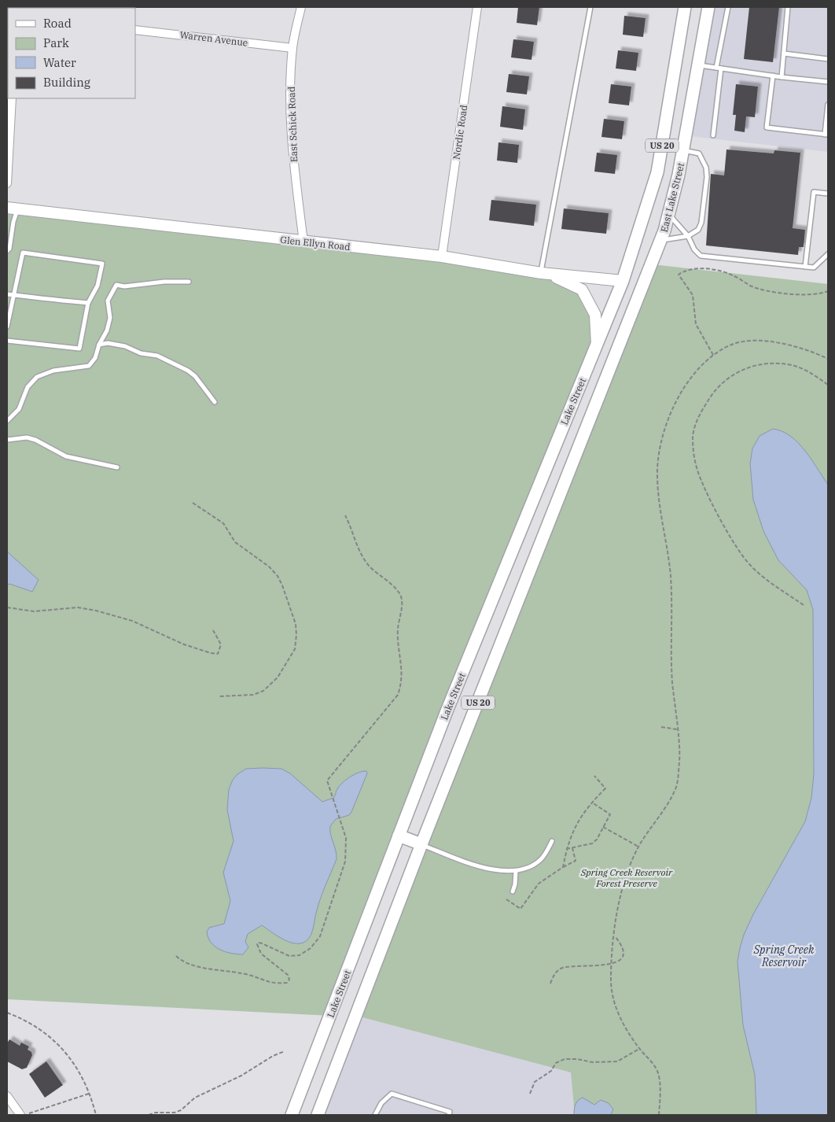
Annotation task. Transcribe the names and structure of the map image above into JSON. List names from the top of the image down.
{
  "streets": {
    "main road": ["US 20", "East Lake Street", "Lake Street"],
    "street": [
      "Warren Avenue",
      "East Schick Road",
      "Nordic Road",
      "Glen Ellyn Road"
    ]
  },
  "crossings": [
    ["Warren Avenue", "East Schick Road"],
    ["East Schick Road", "Glen Ellyn Road"],
    ["Nordic Road", "Glen Ellyn Road"],
    ["US 20", "East Lake Street"],
    ["East Lake Street", "Glen Ellyn Road"],
    ["East Lake Street", "Lake Street"],
    ["Glen Ellyn Road", "Lake Street"]
  ],
  "water": ["Spring Creek Reservoir"],
  "parks": ["Spring Creek Reservoir Forest Preserve"],
  "legend": [
    "Road",
    "Park",
    "Water",
    "Building"
  ]
}
